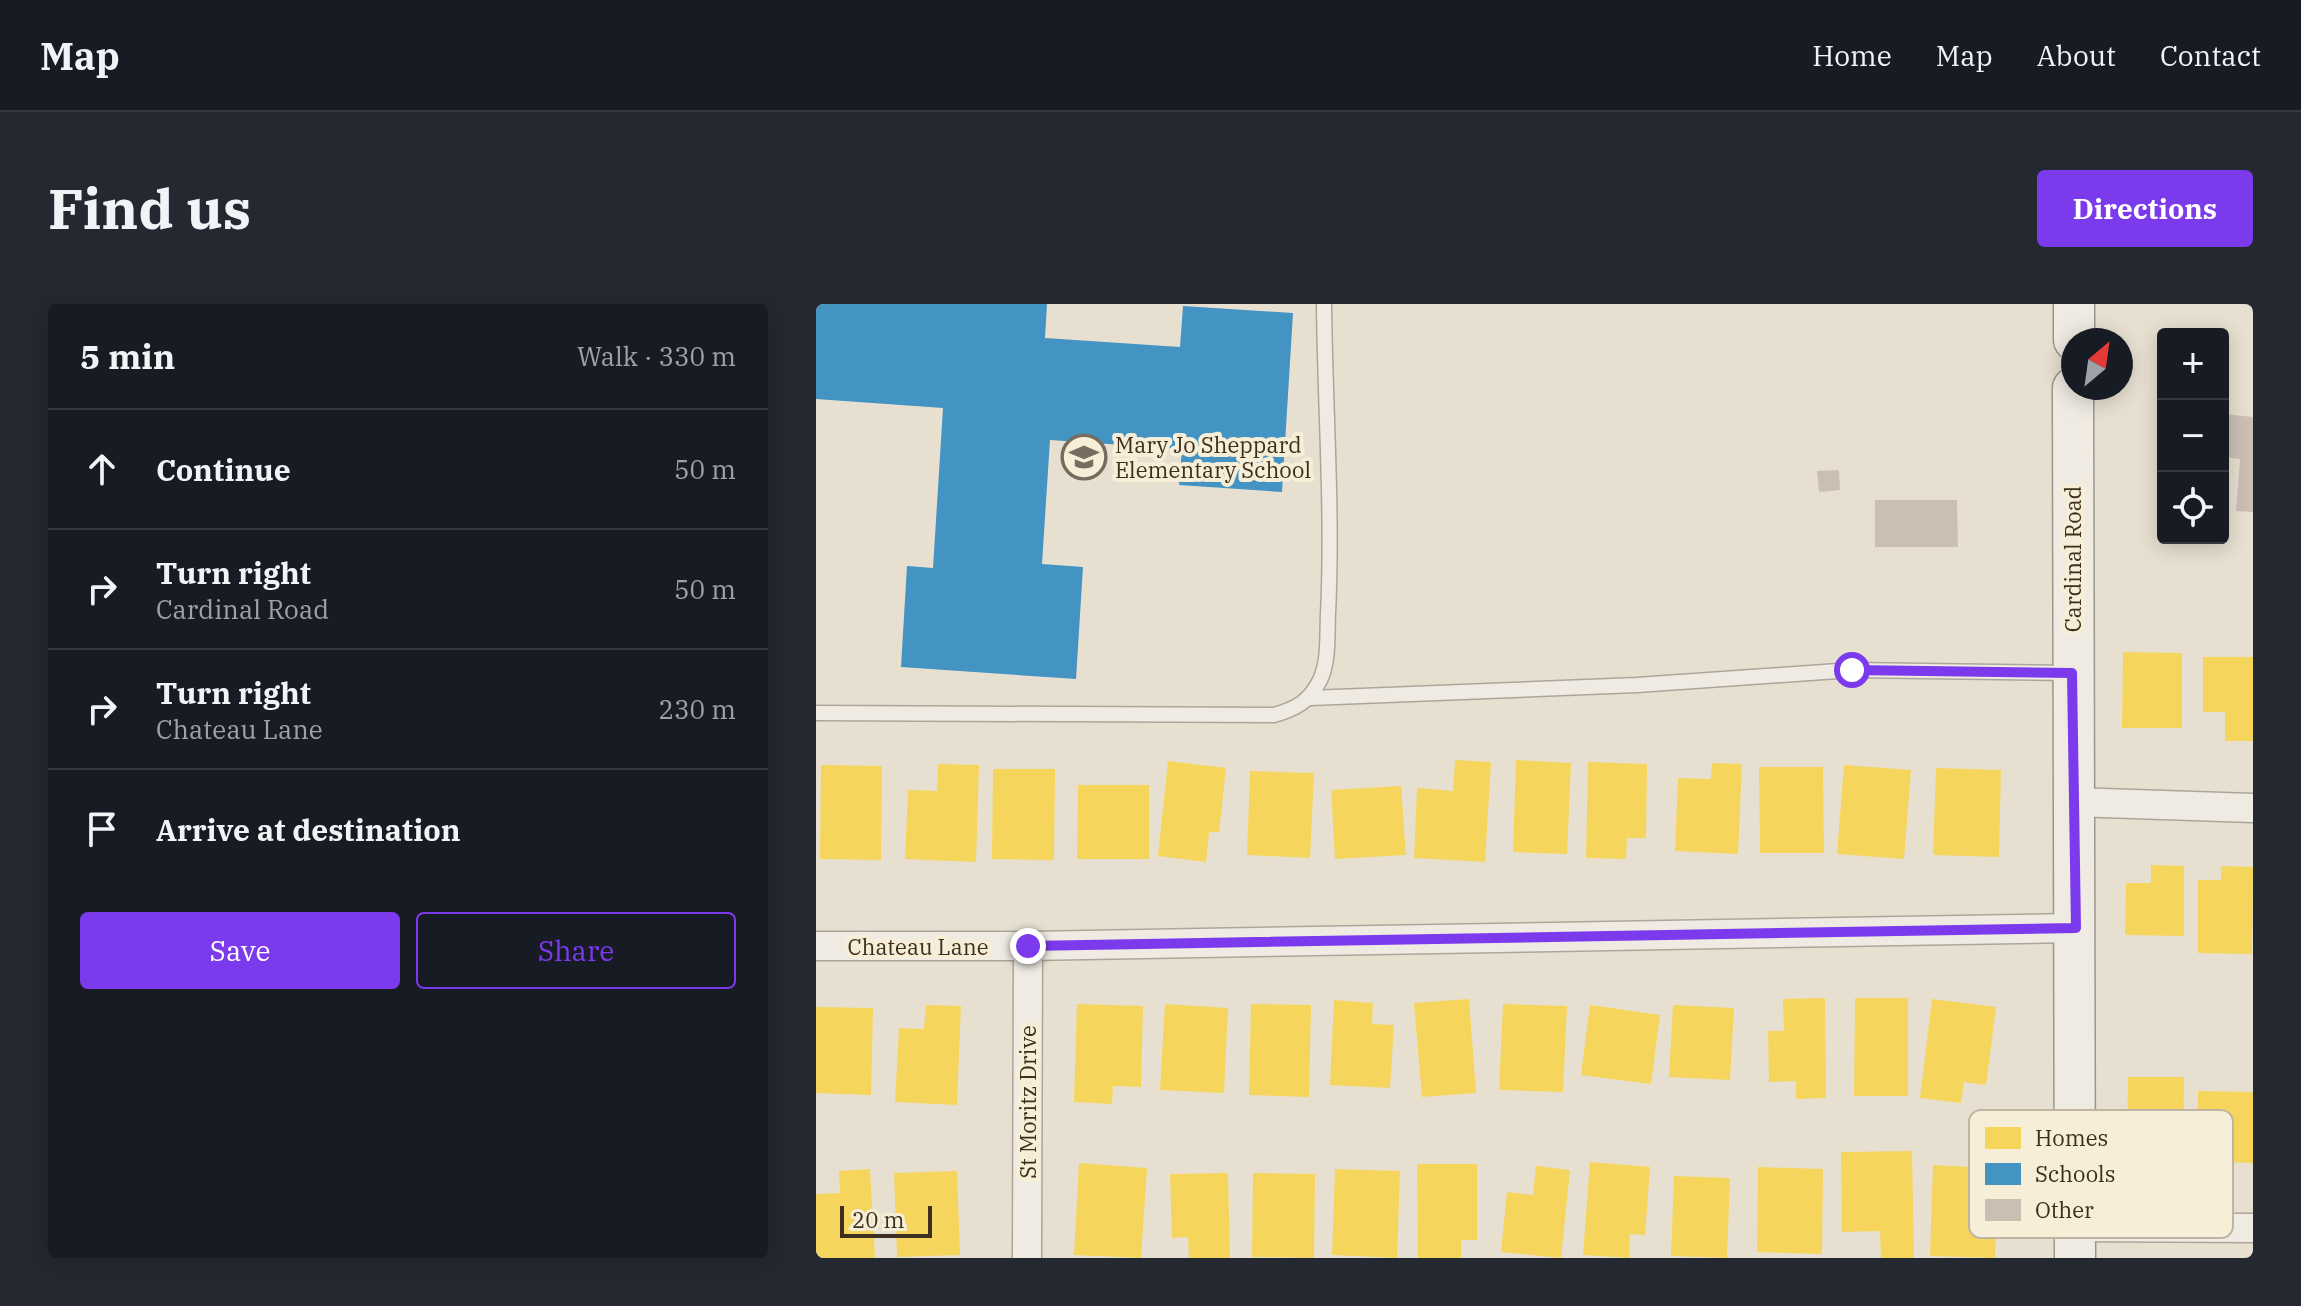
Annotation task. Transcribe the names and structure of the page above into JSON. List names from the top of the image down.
{
  "streets": {
    "street": ["Cardinal Road", "Chateau Lane", "St Moritz Drive"]
  },
  "crossings": [
    ["Cardinal Road", "Chateau Lane"],
    ["Chateau Lane", "St Moritz Drive"]
  ],
  "places": {
    "school or university": ["Mary Jo Sheppard Elementary School"]
  },
  "legend": ["Homes", "Schools", "Other"],
  "scale_bar": "20 m",
  "north": "top right",
  "page": {
    "header": "Map",
    "nav": [
      "Home",
      "Map",
      "About",
      "Contact"
    ],
    "buttons": [
      "Directions",
      ["Save", "Share"]
    ],
    "title": "Find us",
    "heading": ["5 min", "Walk · 330 m"],
    "map_buttons": ["+", "−"],
    "list": [
      ["Continue", "50 m"],
      ["Turn right", "Cardinal Road", "50 m"],
      ["Turn right", "Chateau Lane", "230 m"],
      "Arrive at destination"
    ],
    "scale": "20 m"
  }
}
